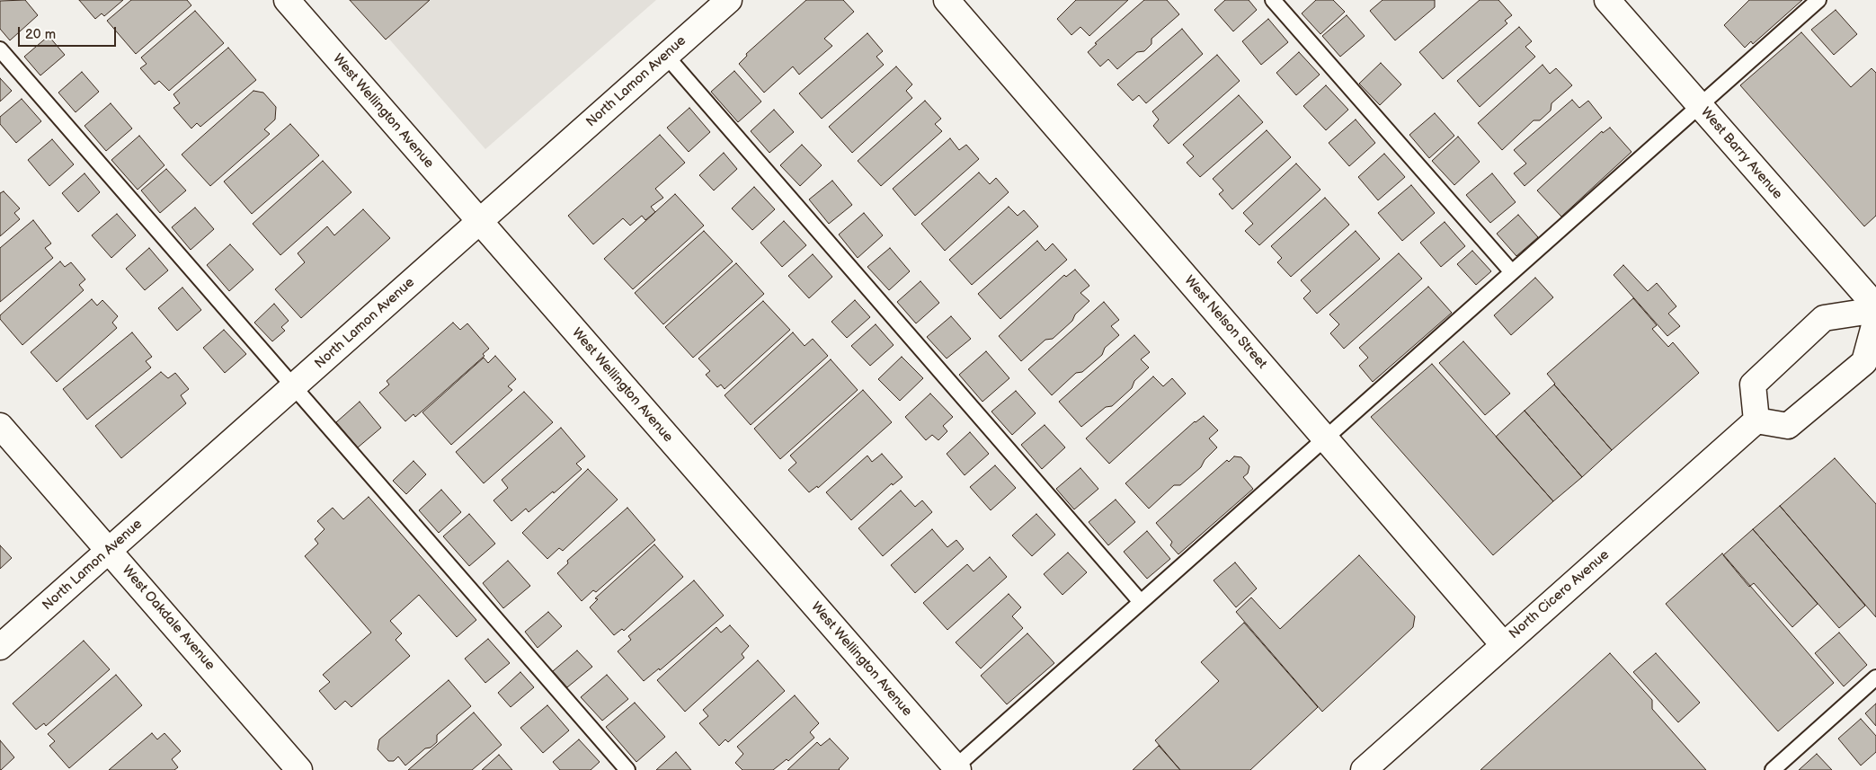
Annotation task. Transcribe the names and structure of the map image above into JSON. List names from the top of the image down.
{
  "streets": {
    "street": [
      "North Lamon Avenue",
      "West Wellington Avenue",
      "West Barry Avenue",
      "West Nelson Street",
      "North Cicero Avenue",
      "West Oakdale Avenue"
    ]
  },
  "crossings": [
    ["North Lamon Avenue", "West Wellington Avenue"],
    ["North Lamon Avenue", "West Oakdale Avenue"],
    ["West Nelson Street", "North Cicero Avenue"]
  ],
  "scale_bar": "20 m"
}
